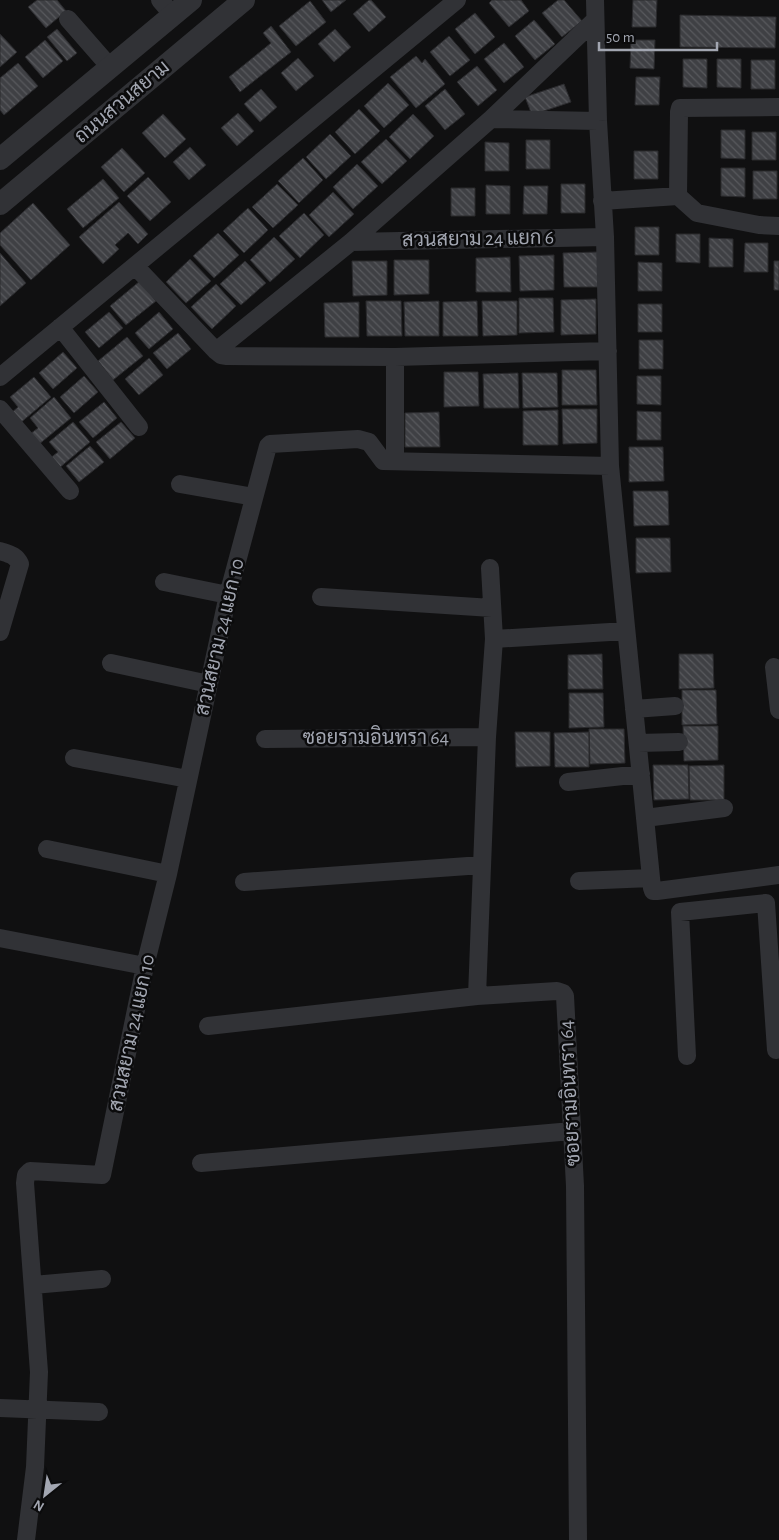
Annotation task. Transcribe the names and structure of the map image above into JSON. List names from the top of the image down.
{
  "streets": {
    "street": [
      "ถนนสวนสยาม",
      "สวนสยาม 24 แยก 6",
      "สวนสยาม 24 แยก 10",
      "ซอยรามอินทรา 64"
    ]
  },
  "scale_bar": "50 m",
  "north": "bottom left"
}
